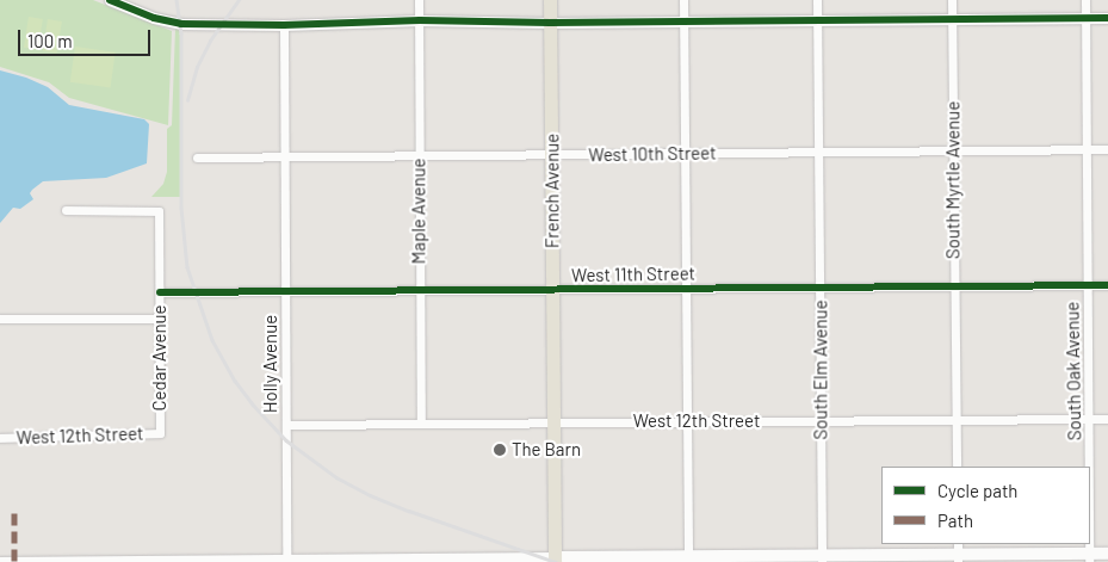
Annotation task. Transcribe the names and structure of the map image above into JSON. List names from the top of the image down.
{
  "streets": {
    "main road": ["French Avenue"],
    "street": [
      "West 10th Street",
      "South Myrtle Avenue",
      "Maple Avenue",
      "West 11th Street",
      "Cedar Avenue",
      "Holly Avenue",
      "South Elm Avenue",
      "South Oak Avenue",
      "West 12th Street"
    ]
  },
  "crossings": [
    ["West 10th Street", "South Myrtle Avenue"],
    ["West 10th Street", "French Avenue"],
    ["West 10th Street", "Maple Avenue"],
    ["West 10th Street", "Holly Avenue"],
    ["West 10th Street", "South Elm Avenue"],
    ["West 10th Street", "South Oak Avenue"],
    ["South Myrtle Avenue", "West 11th Street"],
    ["South Myrtle Avenue", "West 12th Street"],
    ["French Avenue", "West 11th Street"],
    ["French Avenue", "West 12th Street"],
    ["Maple Avenue", "West 11th Street"],
    ["Maple Avenue", "West 12th Street"],
    ["West 11th Street", "Cedar Avenue"],
    ["West 11th Street", "Holly Avenue"],
    ["West 11th Street", "South Elm Avenue"],
    ["West 11th Street", "South Oak Avenue"],
    ["Cedar Avenue", "West 12th Street"],
    ["Holly Avenue", "West 12th Street"],
    ["South Elm Avenue", "West 12th Street"],
    ["South Oak Avenue", "West 12th Street"]
  ],
  "places": ["The Barn"],
  "legend": ["Cycle path", "Path"],
  "scale_bar": "100 m"
}
